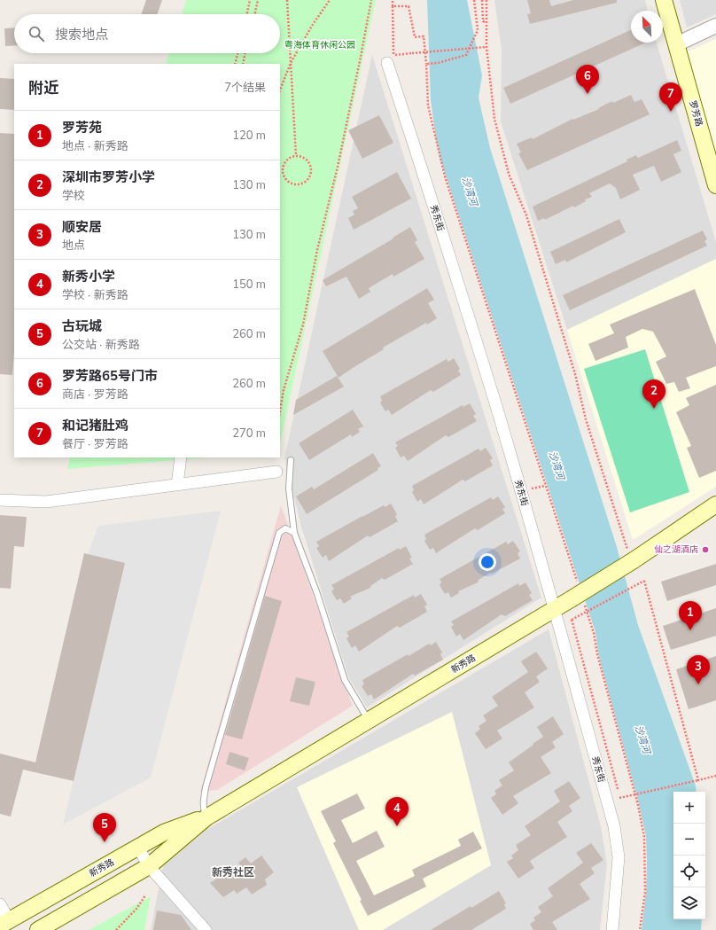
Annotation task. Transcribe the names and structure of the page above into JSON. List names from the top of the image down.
{
  "streets": {
    "main road": ["罗芳路", "新秀路"],
    "street": ["秀东街"]
  },
  "crossings": [
    ["秀东街", "新秀路"]
  ],
  "districts": ["新秀社区"],
  "water": ["沙湾河"],
  "parks": ["粤海体育休闲公园"],
  "places": ["仙之湖酒店"],
  "north": "top left",
  "page": {
    "search": "搜索地点",
    "heading": ["附近", "7个结果"],
    "pins": [
      "6",
      "7",
      "2",
      "1",
      "3",
      "4",
      "5"
    ],
    "list": [
      {
        "mark": "1",
        "name": "罗芳苑",
        "note": "地点 · 新秀路",
        "value": "120 m"
      },
      {
        "mark": "2",
        "name": "深圳市罗芳小学",
        "note": "学校",
        "value": "130 m"
      },
      {
        "mark": "3",
        "name": "顺安居",
        "note": "地点",
        "value": "130 m"
      },
      {
        "mark": "4",
        "name": "新秀小学",
        "note": "学校 · 新秀路",
        "value": "150 m"
      },
      {
        "mark": "5",
        "name": "古玩城",
        "note": "公交站 · 新秀路",
        "value": "260 m"
      },
      {
        "mark": "6",
        "name": "罗芳路65号门市",
        "note": "商店 · 罗芳路",
        "value": "260 m"
      },
      {
        "mark": "7",
        "name": "和记猪肚鸡",
        "note": "餐厅 · 罗芳路",
        "value": "270 m"
      }
    ],
    "map_buttons": ["+", "−"]
  }
}
